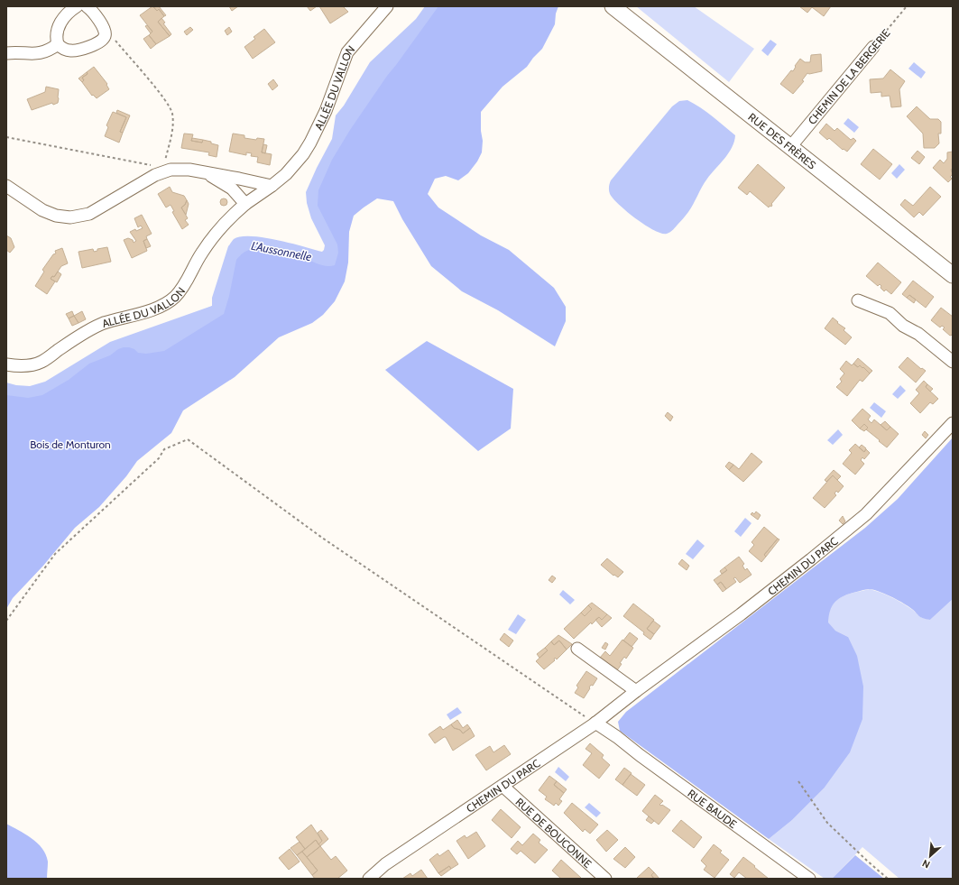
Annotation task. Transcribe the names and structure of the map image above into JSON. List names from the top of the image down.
{
  "streets": {
    "main road": ["RUE DES FRÈRES"],
    "street": [
      "CHEMIN DE LA BERGERIE",
      "ALLÉE DU VALLON",
      "CHEMIN DU PARC",
      "RUE BAUDE",
      "RUE DE BOUCONNE"
    ]
  },
  "crossings": [
    ["CHEMIN DE LA BERGERIE", "RUE DES FRÈRES"],
    ["CHEMIN DU PARC", "RUE BAUDE"],
    ["CHEMIN DU PARC", "RUE DE BOUCONNE"]
  ],
  "water": ["L'Aussonnelle"],
  "parks": ["Bois de Monturon"],
  "north": "bottom left"
}
